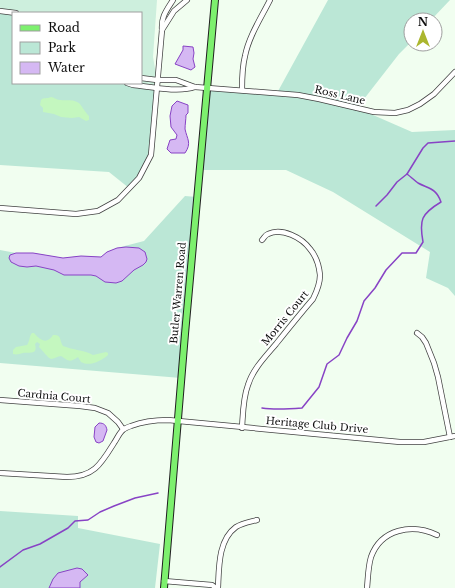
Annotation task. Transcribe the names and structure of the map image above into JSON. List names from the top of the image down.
{
  "streets": {
    "main road": ["Butler Warren Road"],
    "street": [
      "Ross Lane",
      "Morris Court",
      "Cardnia Court",
      "Heritage Club Drive"
    ]
  },
  "crossings": [
    ["Ross Lane", "Butler Warren Road"],
    ["Butler Warren Road", "Heritage Club Drive"],
    ["Morris Court", "Heritage Club Drive"],
    ["Cardnia Court", "Heritage Club Drive"]
  ],
  "legend": ["Road", "Park", "Water"],
  "north": "top"
}
